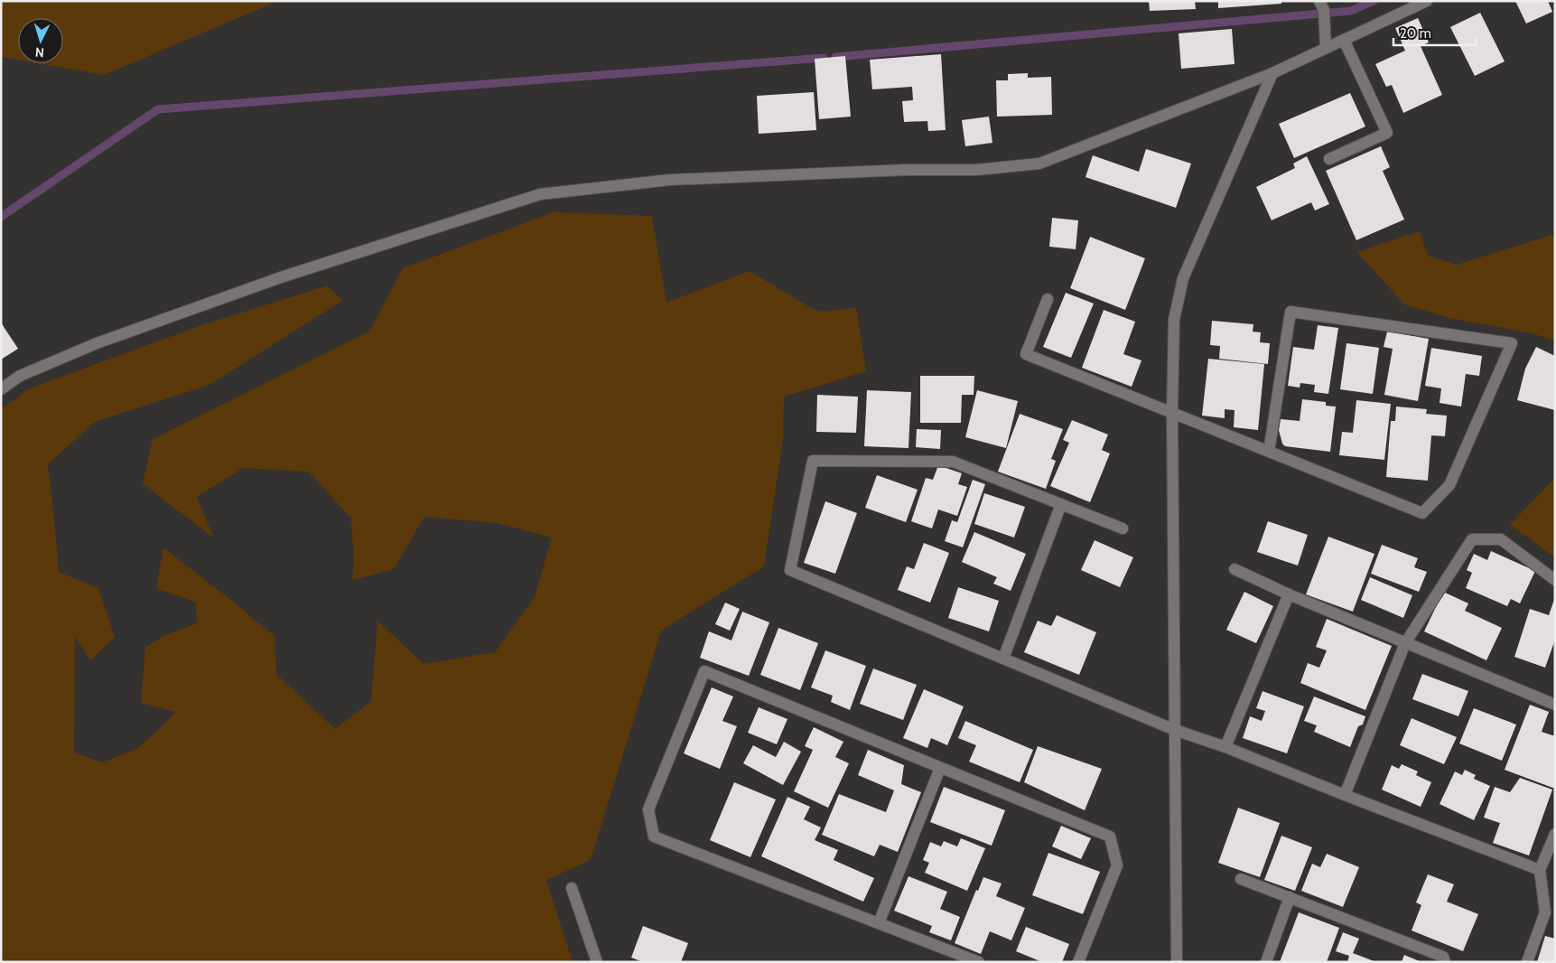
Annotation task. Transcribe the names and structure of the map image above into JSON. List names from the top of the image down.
{
  "scale_bar": "20 m",
  "north": "bottom"
}
